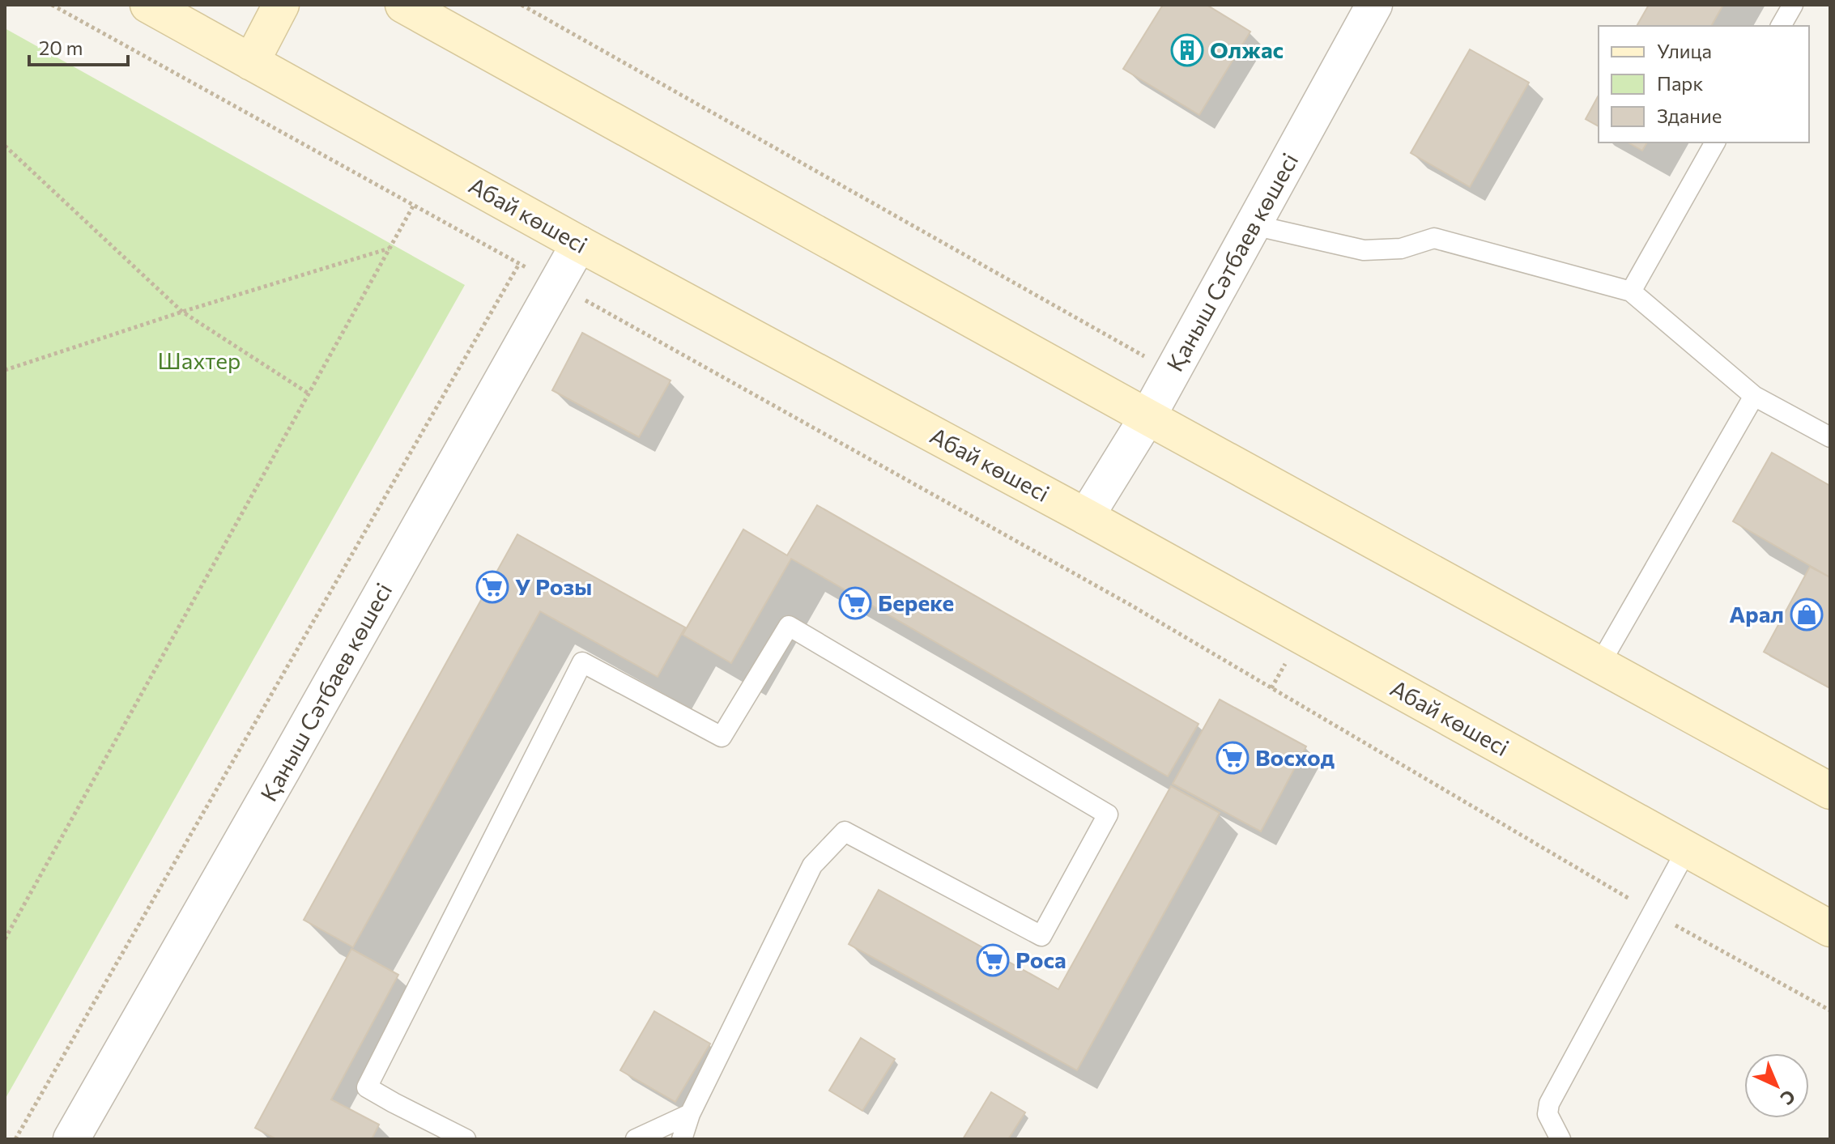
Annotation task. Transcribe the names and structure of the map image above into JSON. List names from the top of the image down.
{
  "streets": {
    "main road": ["Абай көшесі"],
    "street": ["Қаныш Сәтбаев көшесі"]
  },
  "crossings": [
    ["Абай көшесі", "Қаныш Сәтбаев көшесі"]
  ],
  "parks": ["Шахтер"],
  "places": {
    "building": ["Олжас"],
    "supermarket": [
      "У Розы",
      "Береке",
      "Восход",
      "Роса"
    ],
    "shop": ["Арал"]
  },
  "legend": ["Улица", "Парк", "Здание"],
  "scale_bar": "20 m",
  "north": "bottom right"
}
